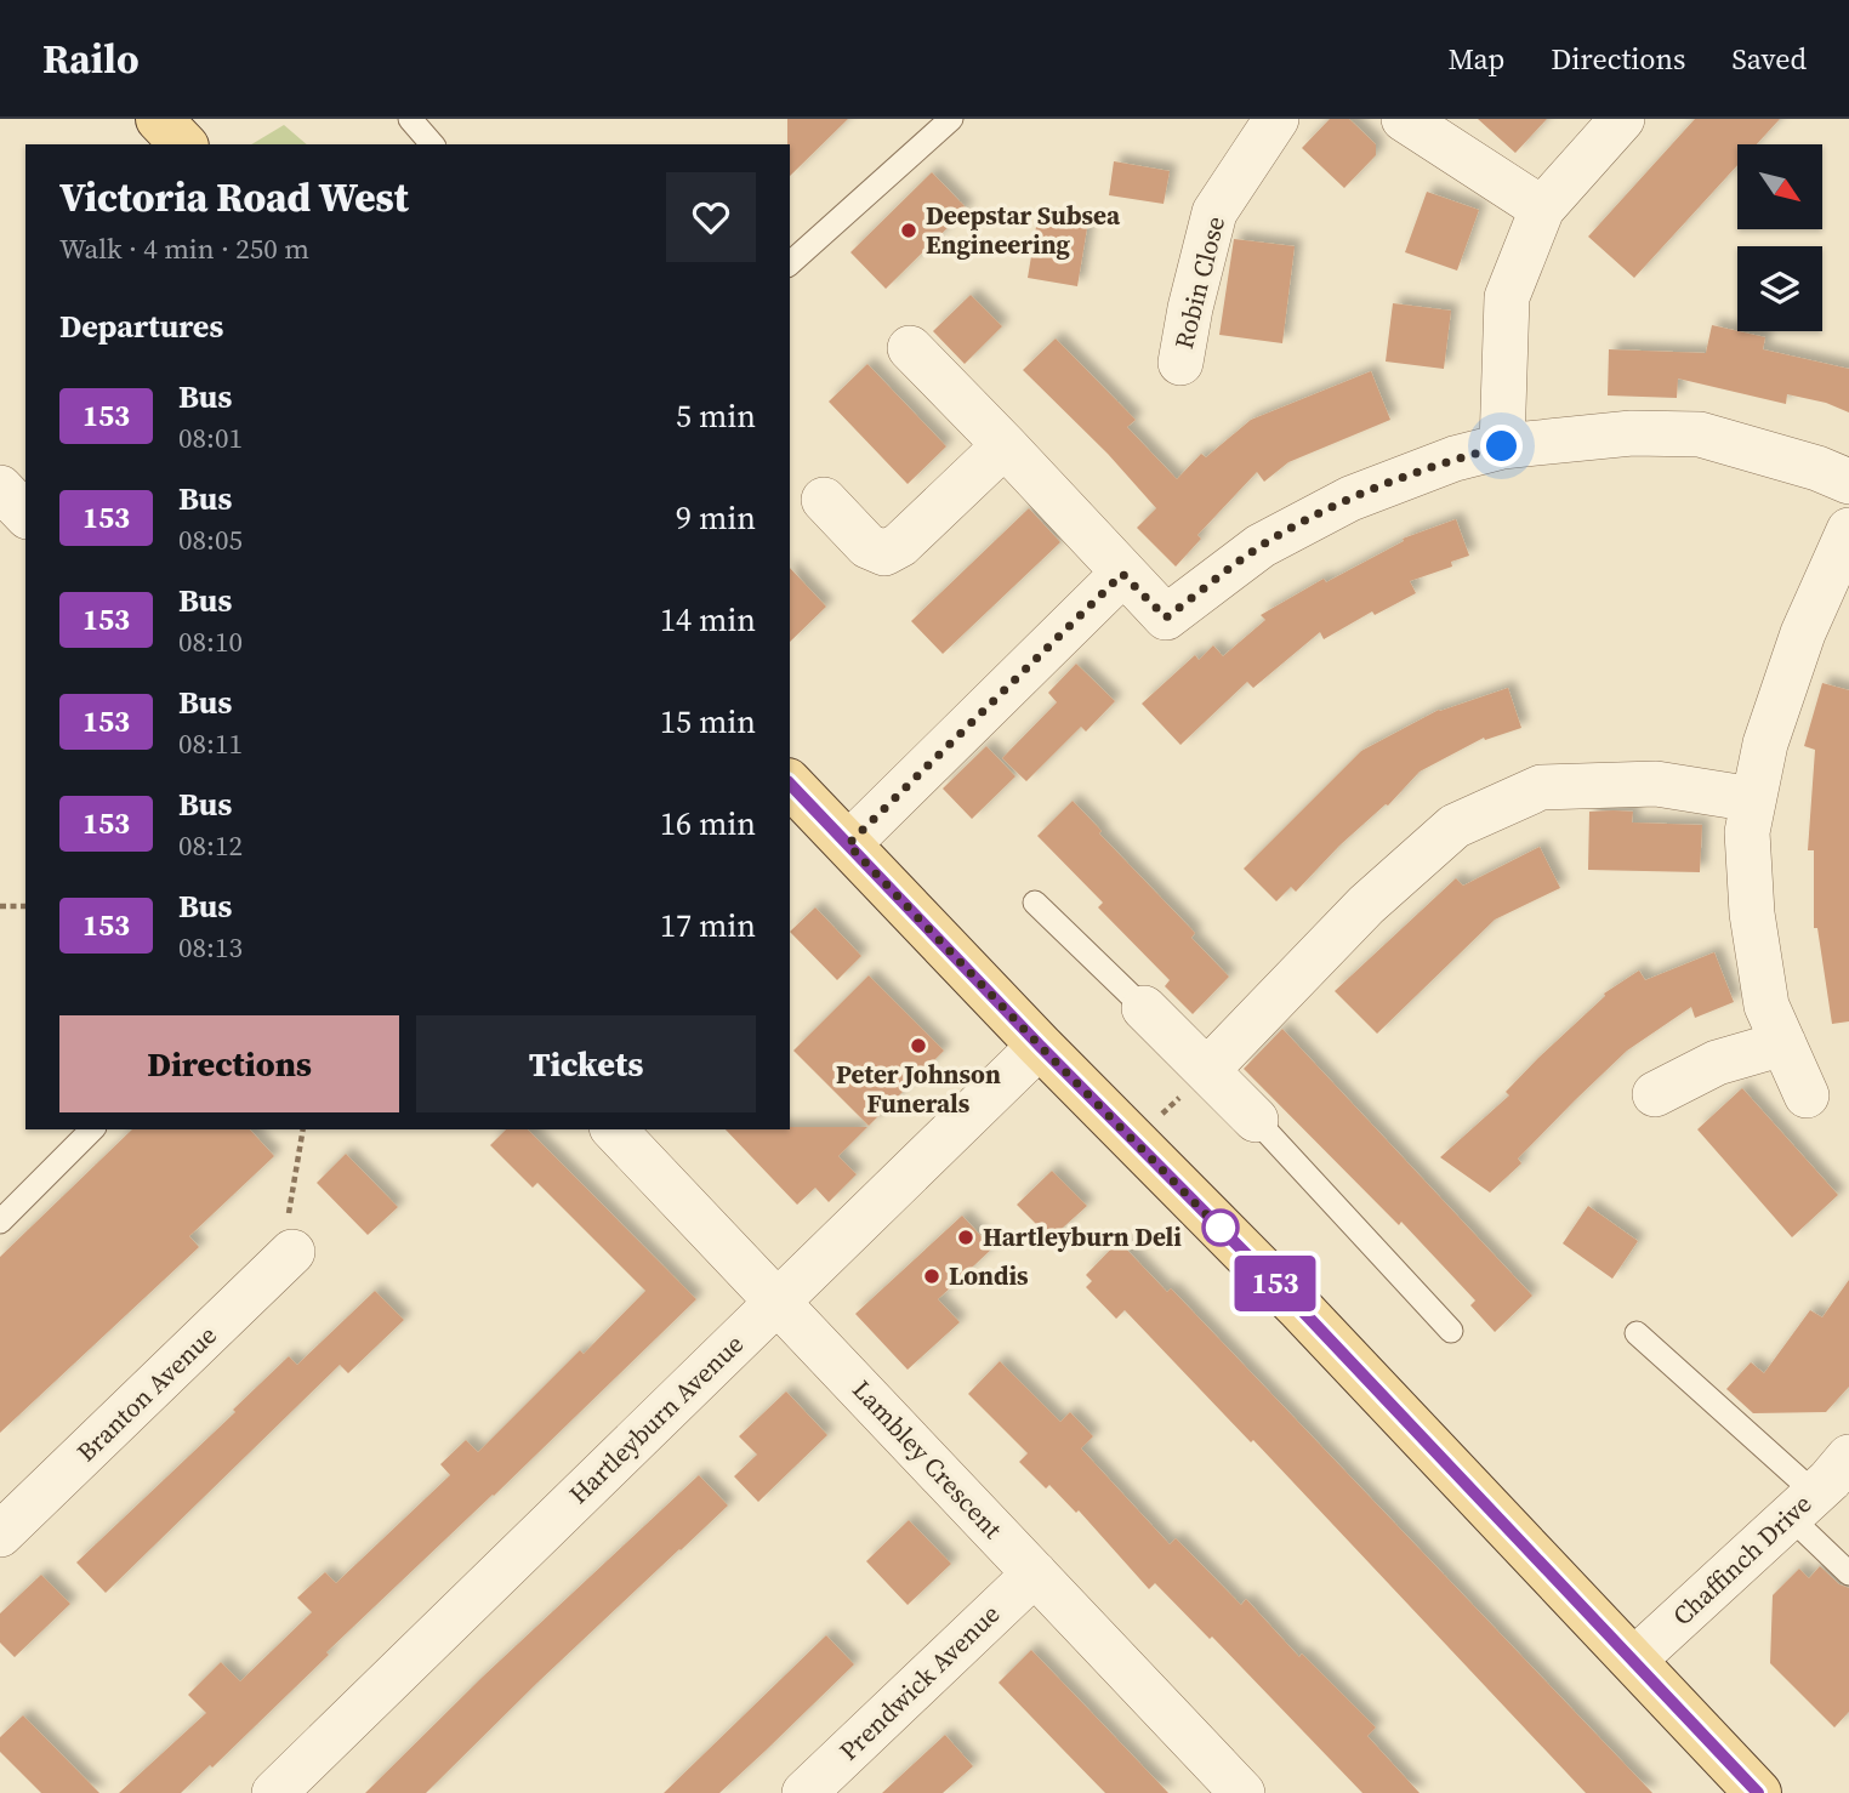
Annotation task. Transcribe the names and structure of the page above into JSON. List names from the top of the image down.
{
  "streets": {
    "street": [
      "Robin Close",
      "Branton Avenue",
      "Hartleyburn Avenue",
      "Lambley Crescent",
      "Chaffinch Drive",
      "Prendwick Avenue"
    ]
  },
  "crossings": [
    ["Hartleyburn Avenue", "Lambley Crescent"],
    ["Lambley Crescent", "Prendwick Avenue"]
  ],
  "places": [
    "Deepstar Subsea Engineering",
    "Peter Johnson Funerals",
    "Hartleyburn Deli",
    "Londis"
  ],
  "lines": ["bus line 153"],
  "north": "bottom right",
  "page": {
    "header": "Railo",
    "nav": ["Map", "Directions", "Saved"],
    "on_map": "153",
    "heading": [
      ["Victoria Road West", "Walk · 4 min · 250 m"],
      "Departures"
    ],
    "list": [
      {
        "mark": "153",
        "name": "Bus",
        "note": "08:01",
        "value": "5 min"
      },
      {
        "mark": "153",
        "name": "Bus",
        "note": "08:05",
        "value": "9 min"
      },
      {
        "mark": "153",
        "name": "Bus",
        "note": "08:10",
        "value": "14 min"
      },
      {
        "mark": "153",
        "name": "Bus",
        "note": "08:11",
        "value": "15 min"
      },
      {
        "mark": "153",
        "name": "Bus",
        "note": "08:12",
        "value": "16 min"
      },
      {
        "mark": "153",
        "name": "Bus",
        "note": "08:13",
        "value": "17 min"
      }
    ],
    "buttons": ["Directions", "Tickets"]
  }
}
